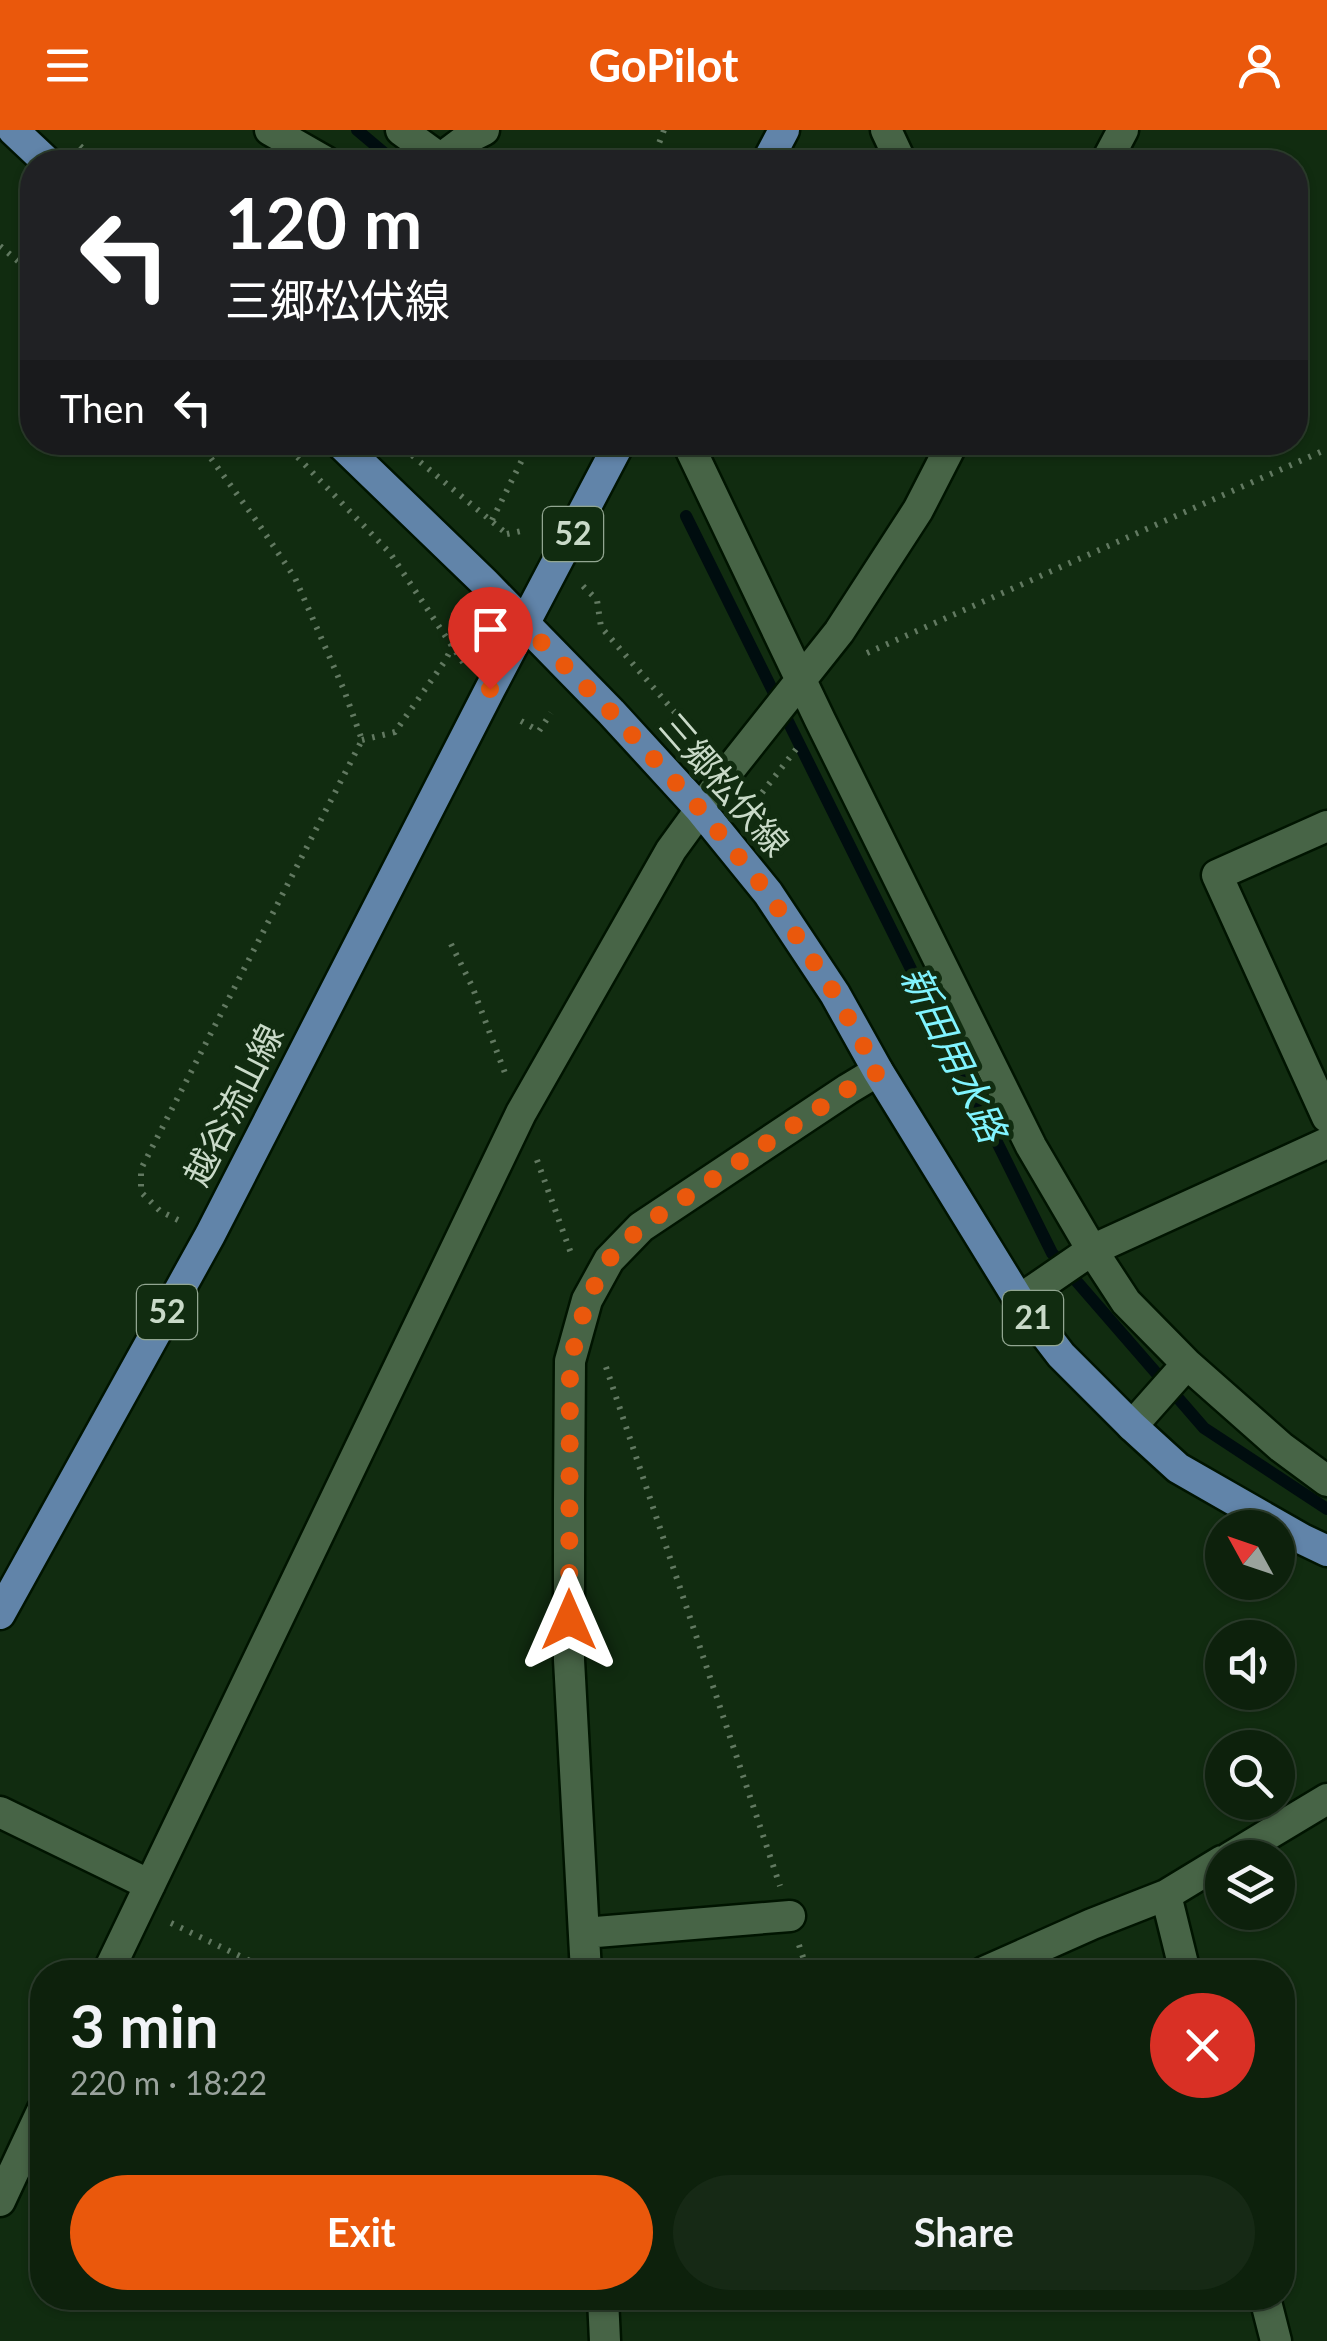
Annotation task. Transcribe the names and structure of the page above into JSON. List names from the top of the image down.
{
  "streets": {
    "main road": [
      "52",
      "三郷松伏線",
      "越谷流山線",
      "21"
    ]
  },
  "crossings": [
    ["52", "三郷松伏線"],
    ["52", "越谷流山線"],
    ["三郷松伏線", "越谷流山線"]
  ],
  "water": ["新田用水路"],
  "north": "top left",
  "page": {
    "header": "GoPilot",
    "turn": ["120 m", "三郷松伏線"],
    "then": "Then",
    "heading": ["3 min", "220 m · 18:22"],
    "buttons": ["Exit", "Share"]
  }
}
